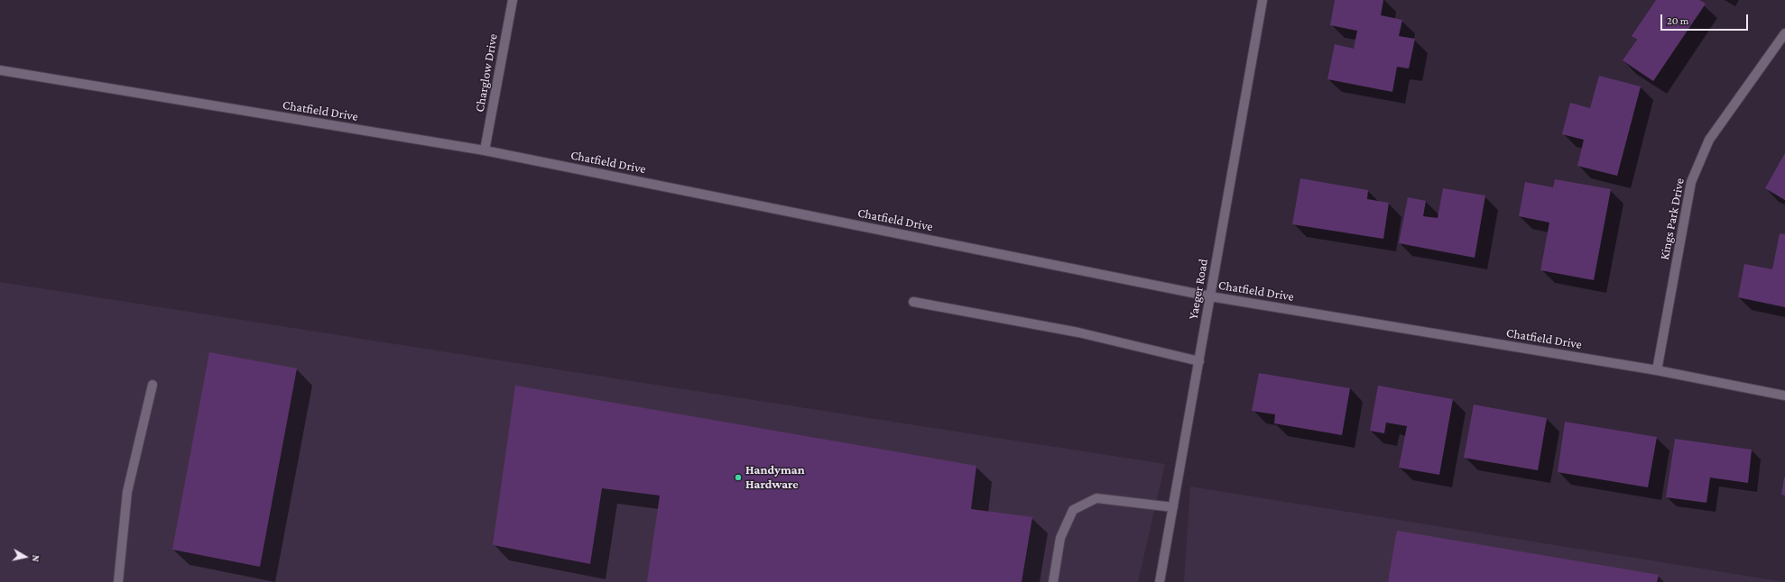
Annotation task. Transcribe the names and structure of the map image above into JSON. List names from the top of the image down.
{
  "streets": {
    "street": [
      "Charglow Drive",
      "Chatfield Drive",
      "Kings Park Drive",
      "Yaeger Road"
    ]
  },
  "crossings": [
    ["Charglow Drive", "Chatfield Drive"],
    ["Chatfield Drive", "Kings Park Drive"],
    ["Chatfield Drive", "Yaeger Road"]
  ],
  "places": ["Handyman Hardware"],
  "scale_bar": "20 m",
  "north": "right"
}
